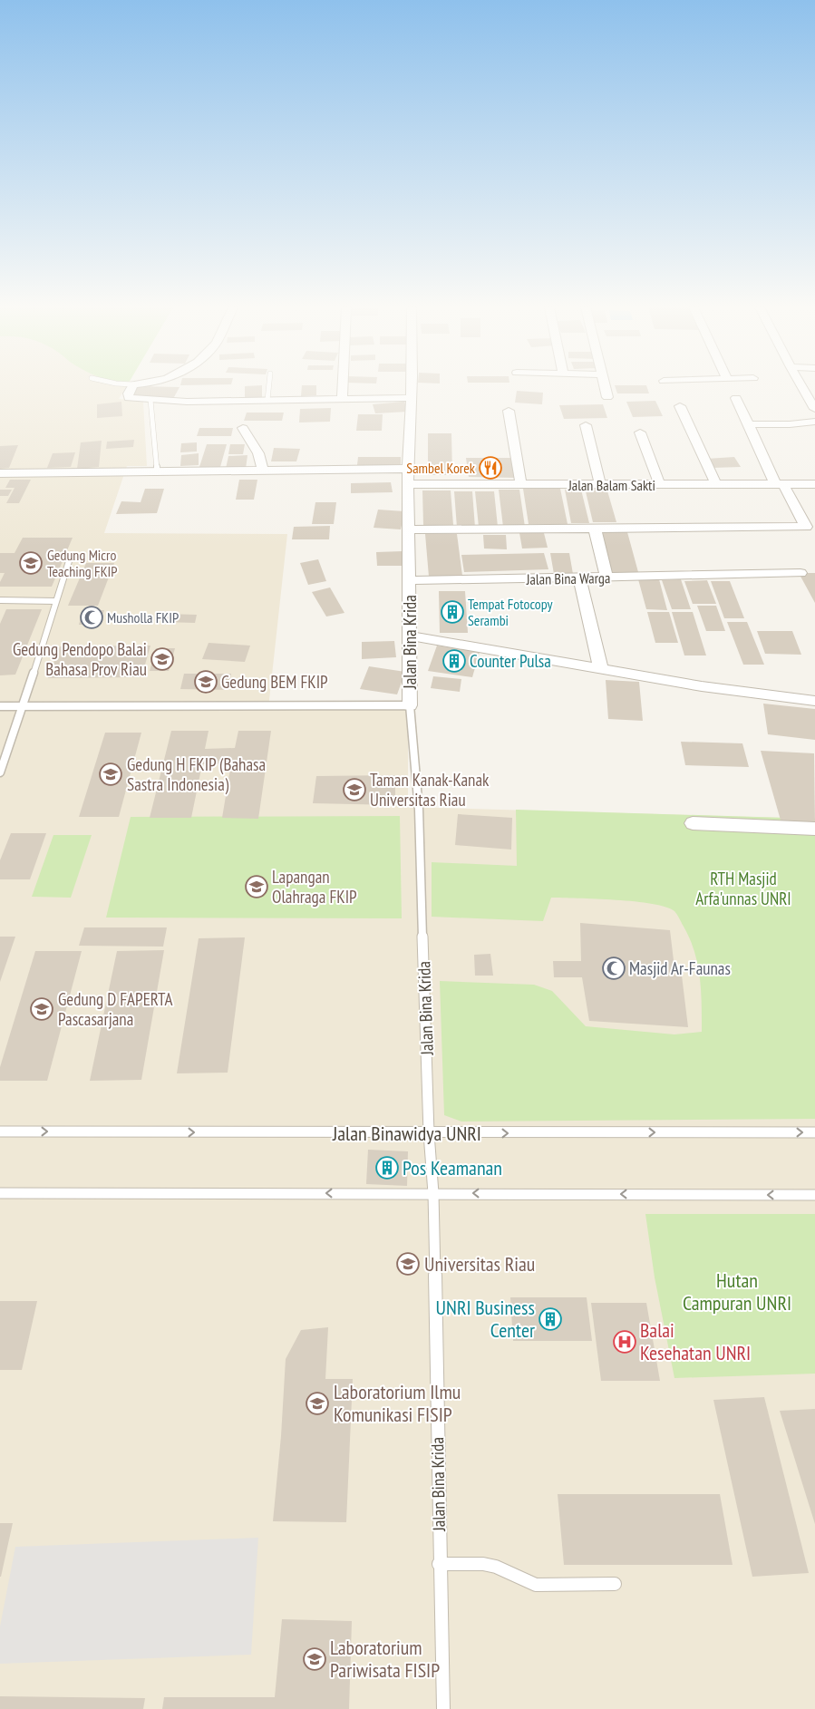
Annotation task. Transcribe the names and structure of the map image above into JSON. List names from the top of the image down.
{
  "streets": {
    "street": ["Jalan Balam Sakti", "Jalan Bina Warga", "Jalan Bina Krida"],
    "lane": ["Jalan Binawidya UNRI"]
  },
  "crossings": [
    ["Jalan Balam Sakti", "Jalan Bina Krida"],
    ["Jalan Bina Warga", "Jalan Bina Krida"],
    ["Jalan Bina Krida", "Jalan Binawidya UNRI"]
  ],
  "parks": ["RTH Masjid Arfa'unnas UNRI", "Hutan Campuran UNRI"],
  "places": {
    "restaurant": ["Sambel Korek"],
    "school or university": [
      "Gedung Micro Teaching FKIP",
      "Gedung Pendopo Balai Bahasa Prov Riau",
      "Gedung BEM FKIP",
      "Gedung H FKIP (Bahasa Sastra Indonesia)",
      "Taman Kanak-Kanak Universitas Riau",
      "Lapangan Olahraga FKIP",
      "Gedung D FAPERTA Pascasarjana",
      "Universitas Riau",
      "Laboratorium Ilmu Komunikasi FISIP",
      "Laboratorium Pariwisata FISIP"
    ],
    "building": [
      "Tempat Fotocopy Serambi",
      "Counter Pulsa",
      "Pos Keamanan",
      "UNRI Business Center"
    ],
    "mosque": ["Musholla FKIP", "Masjid Ar-Faunas"],
    "hospital": ["Balai Kesehatan UNRI"]
  }
}
